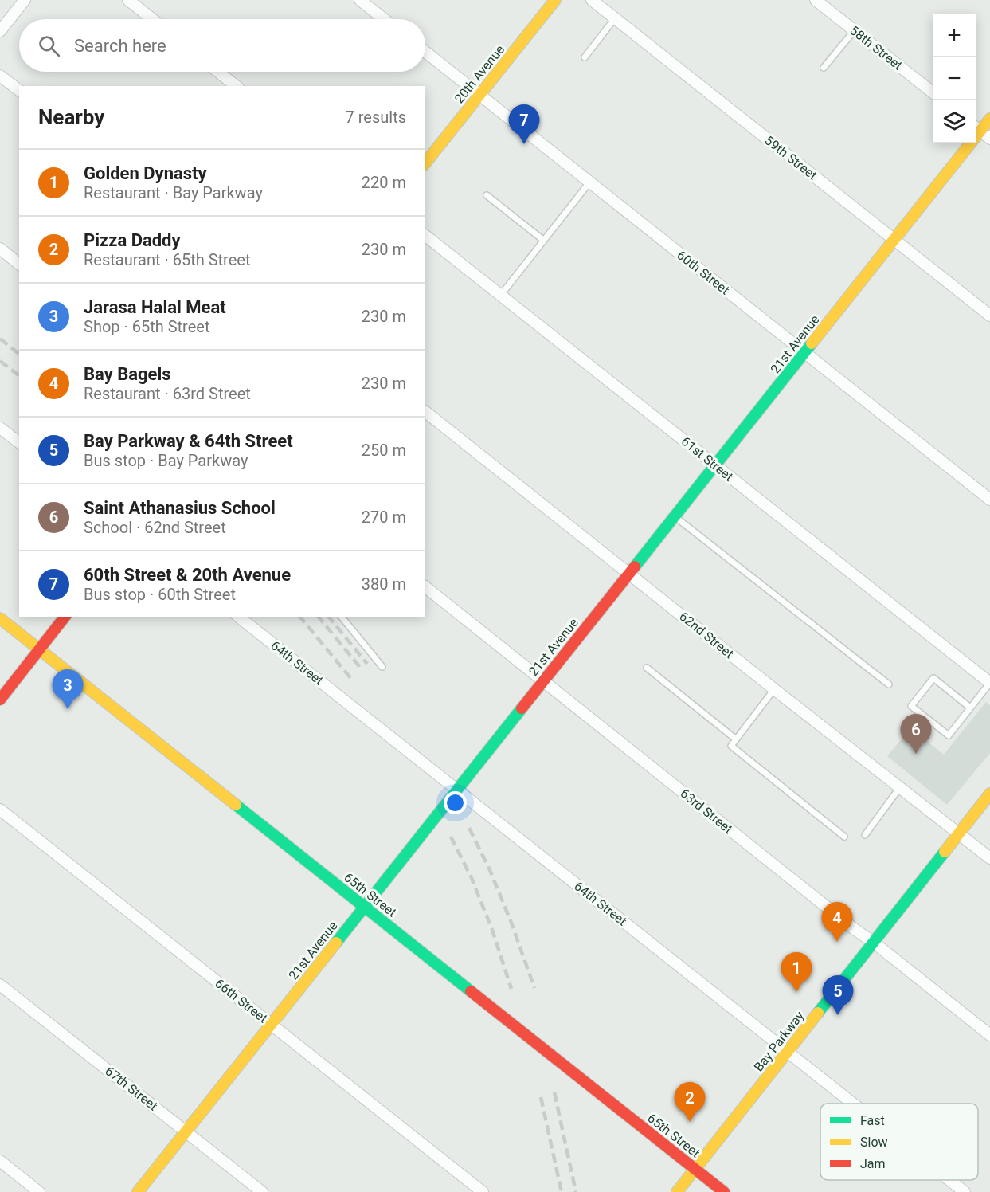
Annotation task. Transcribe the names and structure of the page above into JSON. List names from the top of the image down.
{
  "streets": {
    "street": [
      "58th Street",
      "20th Avenue",
      "59th Street",
      "60th Street",
      "21st Avenue",
      "61st Street",
      "62nd Street",
      "64th Street",
      "63rd Street",
      "65th Street",
      "66th Street",
      "Bay Parkway",
      "67th Street"
    ]
  },
  "crossings": [
    ["20th Avenue", "60th Street"],
    ["59th Street", "21st Avenue"],
    ["60th Street", "21st Avenue"],
    ["21st Avenue", "61st Street"],
    ["21st Avenue", "62nd Street"],
    ["21st Avenue", "64th Street"],
    ["21st Avenue", "63rd Street"],
    ["21st Avenue", "65th Street"],
    ["21st Avenue", "66th Street"],
    ["21st Avenue", "67th Street"],
    ["62nd Street", "Bay Parkway"],
    ["64th Street", "Bay Parkway"],
    ["63rd Street", "Bay Parkway"],
    ["65th Street", "Bay Parkway"]
  ],
  "legend": ["Fast", "Slow", "Jam"],
  "page": {
    "map_buttons": ["+", "−"],
    "search": "Search here",
    "heading": ["Nearby", "7 results"],
    "pins": [
      "7",
      "3",
      "6",
      "4",
      "1",
      "5",
      "2"
    ],
    "list": [
      {
        "mark": "1",
        "name": "Golden Dynasty",
        "note": "Restaurant · Bay Parkway",
        "value": "220 m"
      },
      {
        "mark": "2",
        "name": "Pizza Daddy",
        "note": "Restaurant · 65th Street",
        "value": "230 m"
      },
      {
        "mark": "3",
        "name": "Jarasa Halal Meat",
        "note": "Shop · 65th Street",
        "value": "230 m"
      },
      {
        "mark": "4",
        "name": "Bay Bagels",
        "note": "Restaurant · 63rd Street",
        "value": "230 m"
      },
      {
        "mark": "5",
        "name": "Bay Parkway & 64th Street",
        "note": "Bus stop · Bay Parkway",
        "value": "250 m"
      },
      {
        "mark": "6",
        "name": "Saint Athanasius School",
        "note": "School · 62nd Street",
        "value": "270 m"
      },
      {
        "mark": "7",
        "name": "60th Street & 20th Avenue",
        "note": "Bus stop · 60th Street",
        "value": "380 m"
      }
    ]
  }
}
